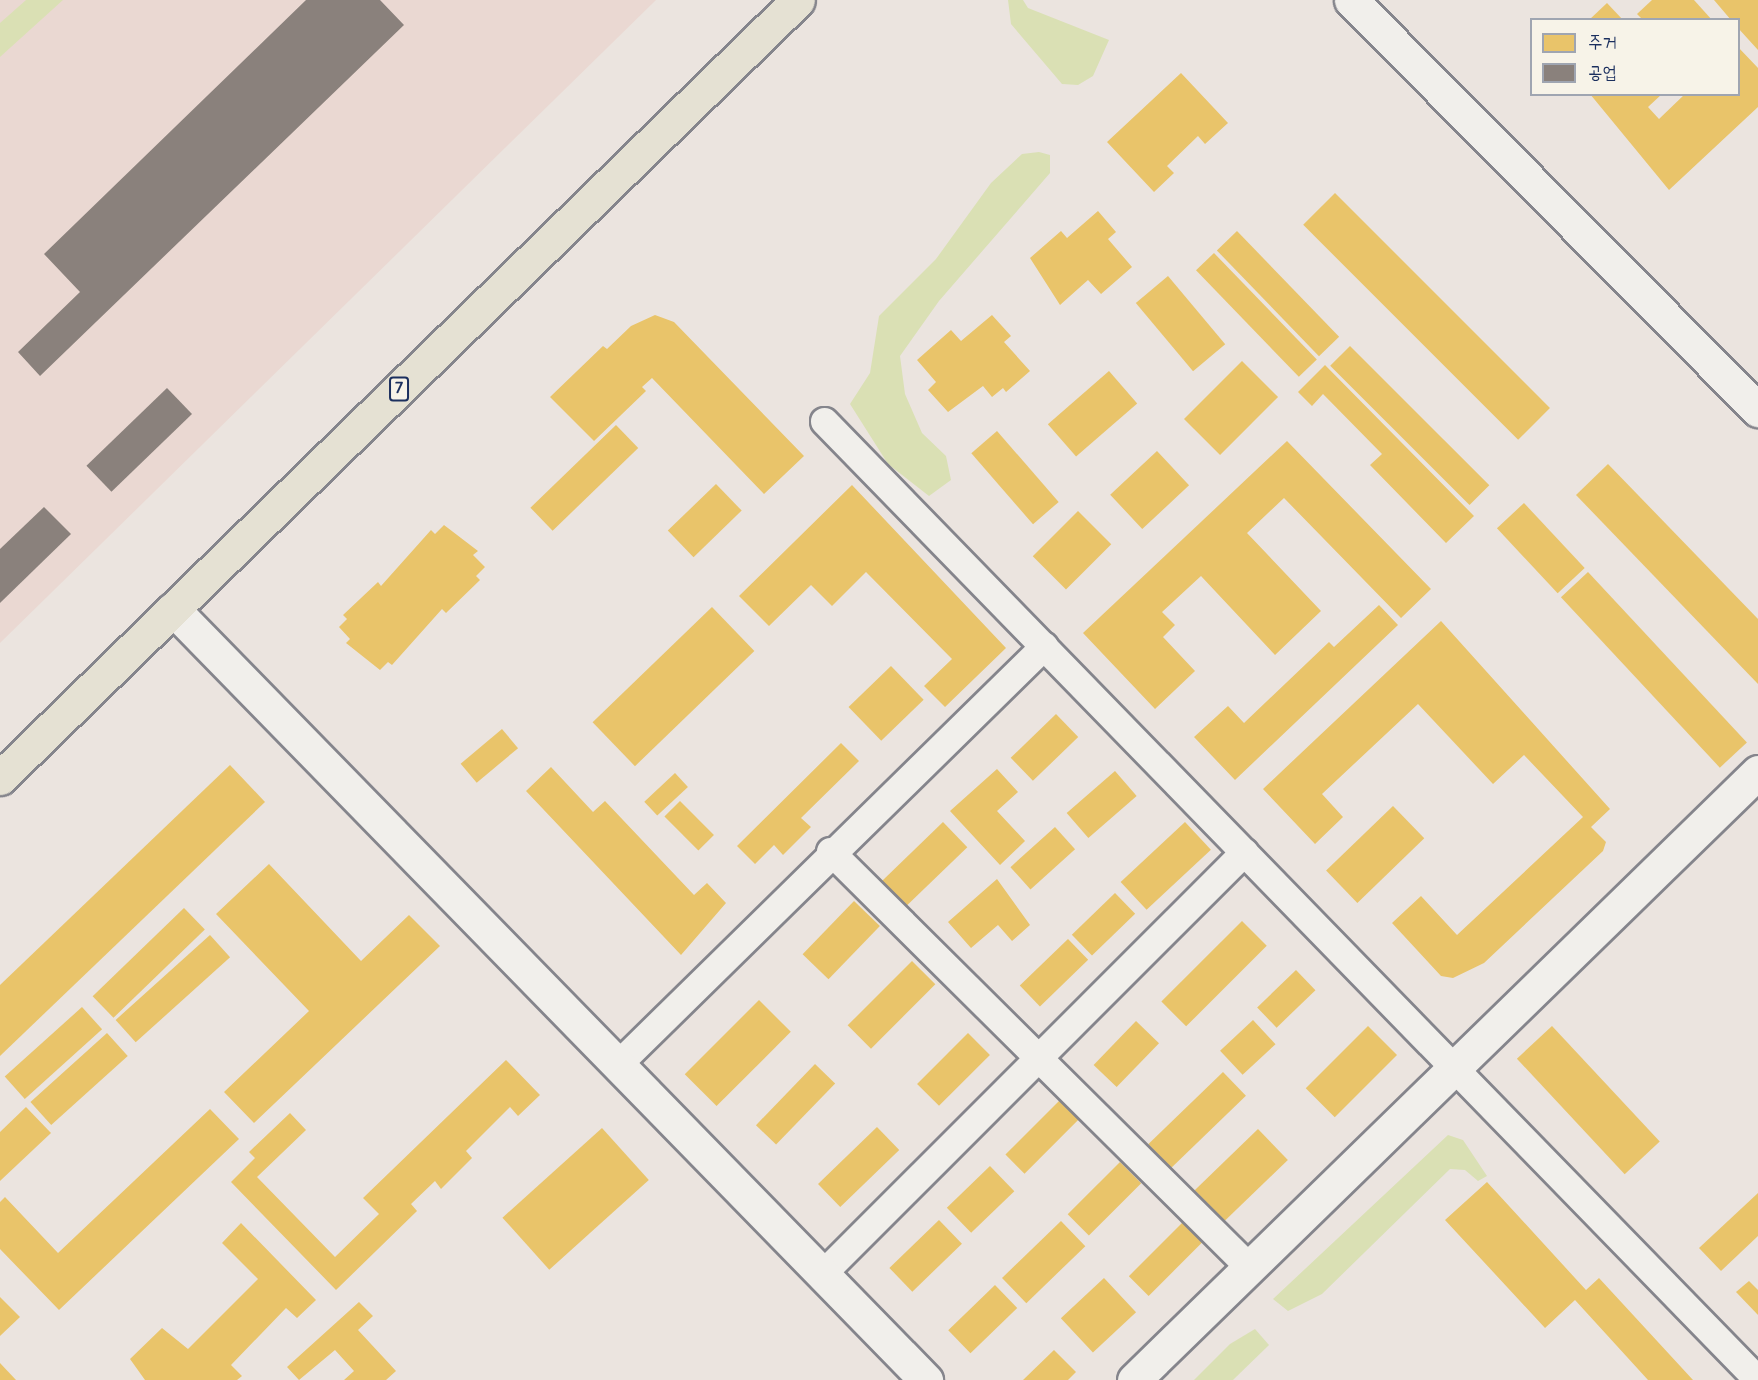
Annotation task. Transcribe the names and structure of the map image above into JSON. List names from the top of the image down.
{
  "streets": {
    "highway": ["7"]
  },
  "legend": ["주거", "공업"]
}
